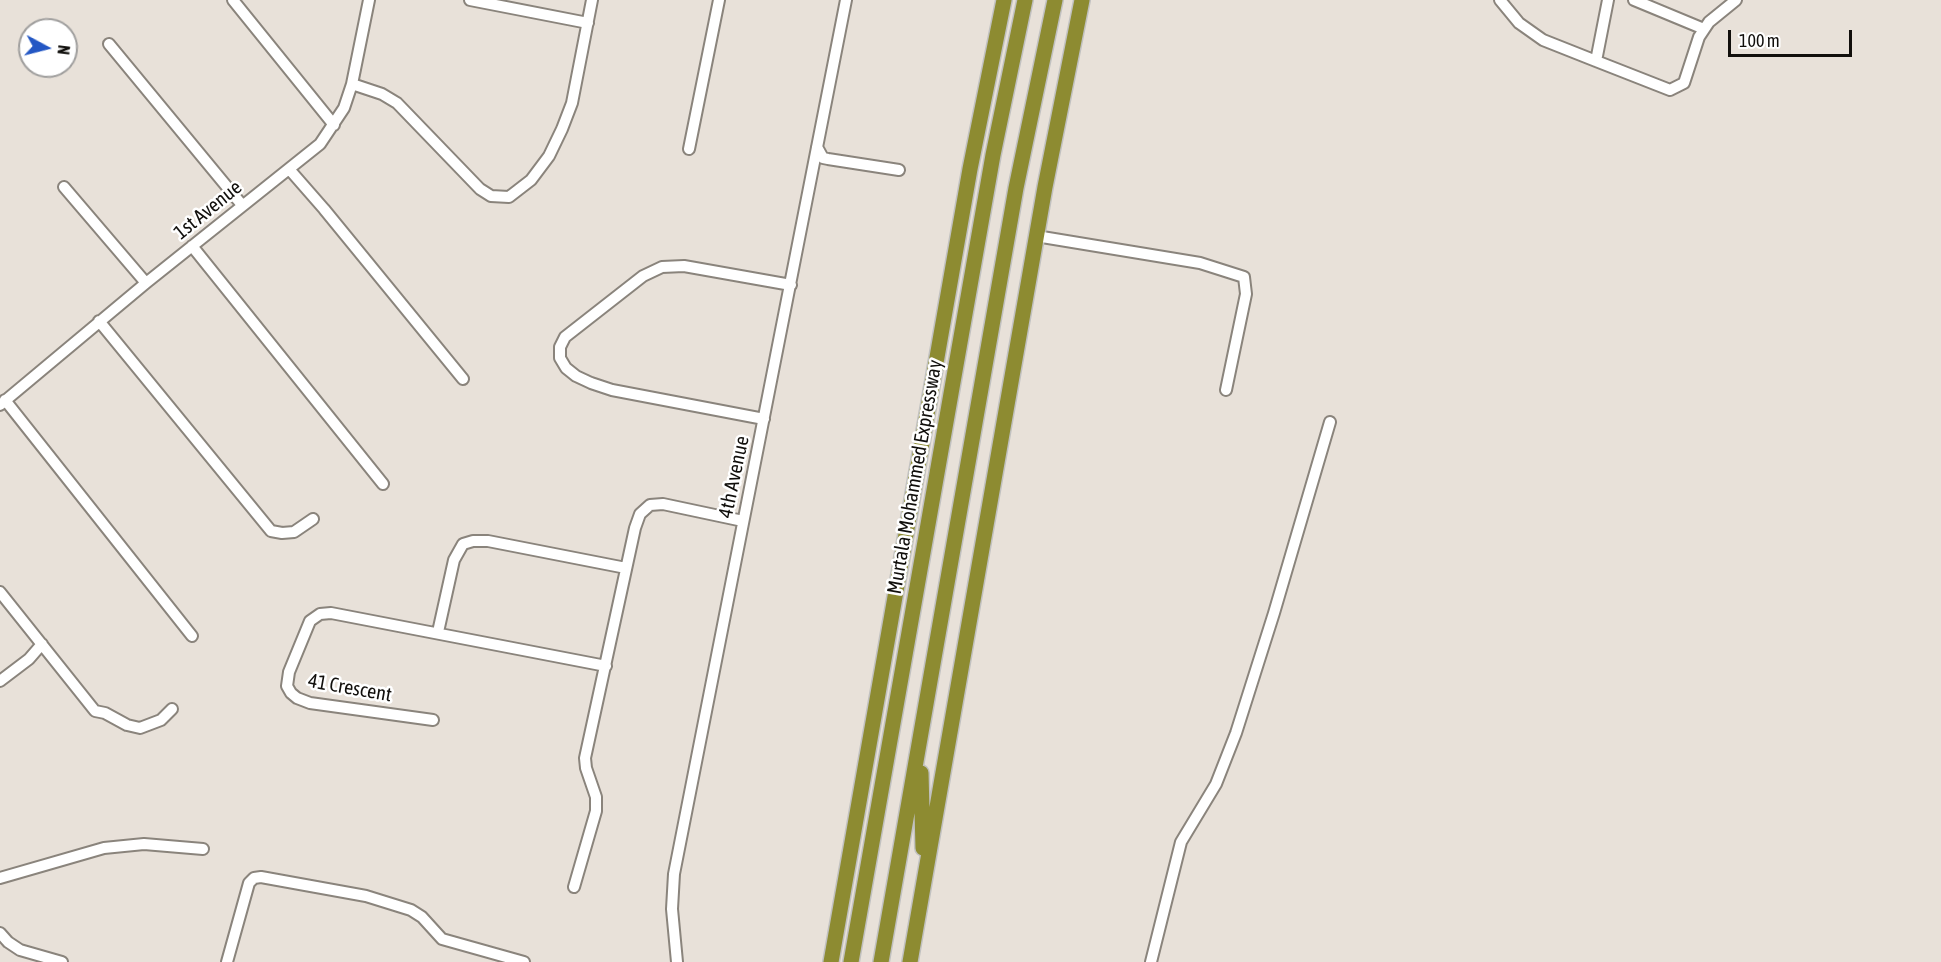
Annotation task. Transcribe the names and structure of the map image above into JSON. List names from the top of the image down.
{
  "streets": {
    "highway": ["Murtala Mohammed Expressway"],
    "street": ["1st Avenue", "4th Avenue", "41 Crescent"]
  },
  "scale_bar": "100 m",
  "north": "right"
}
